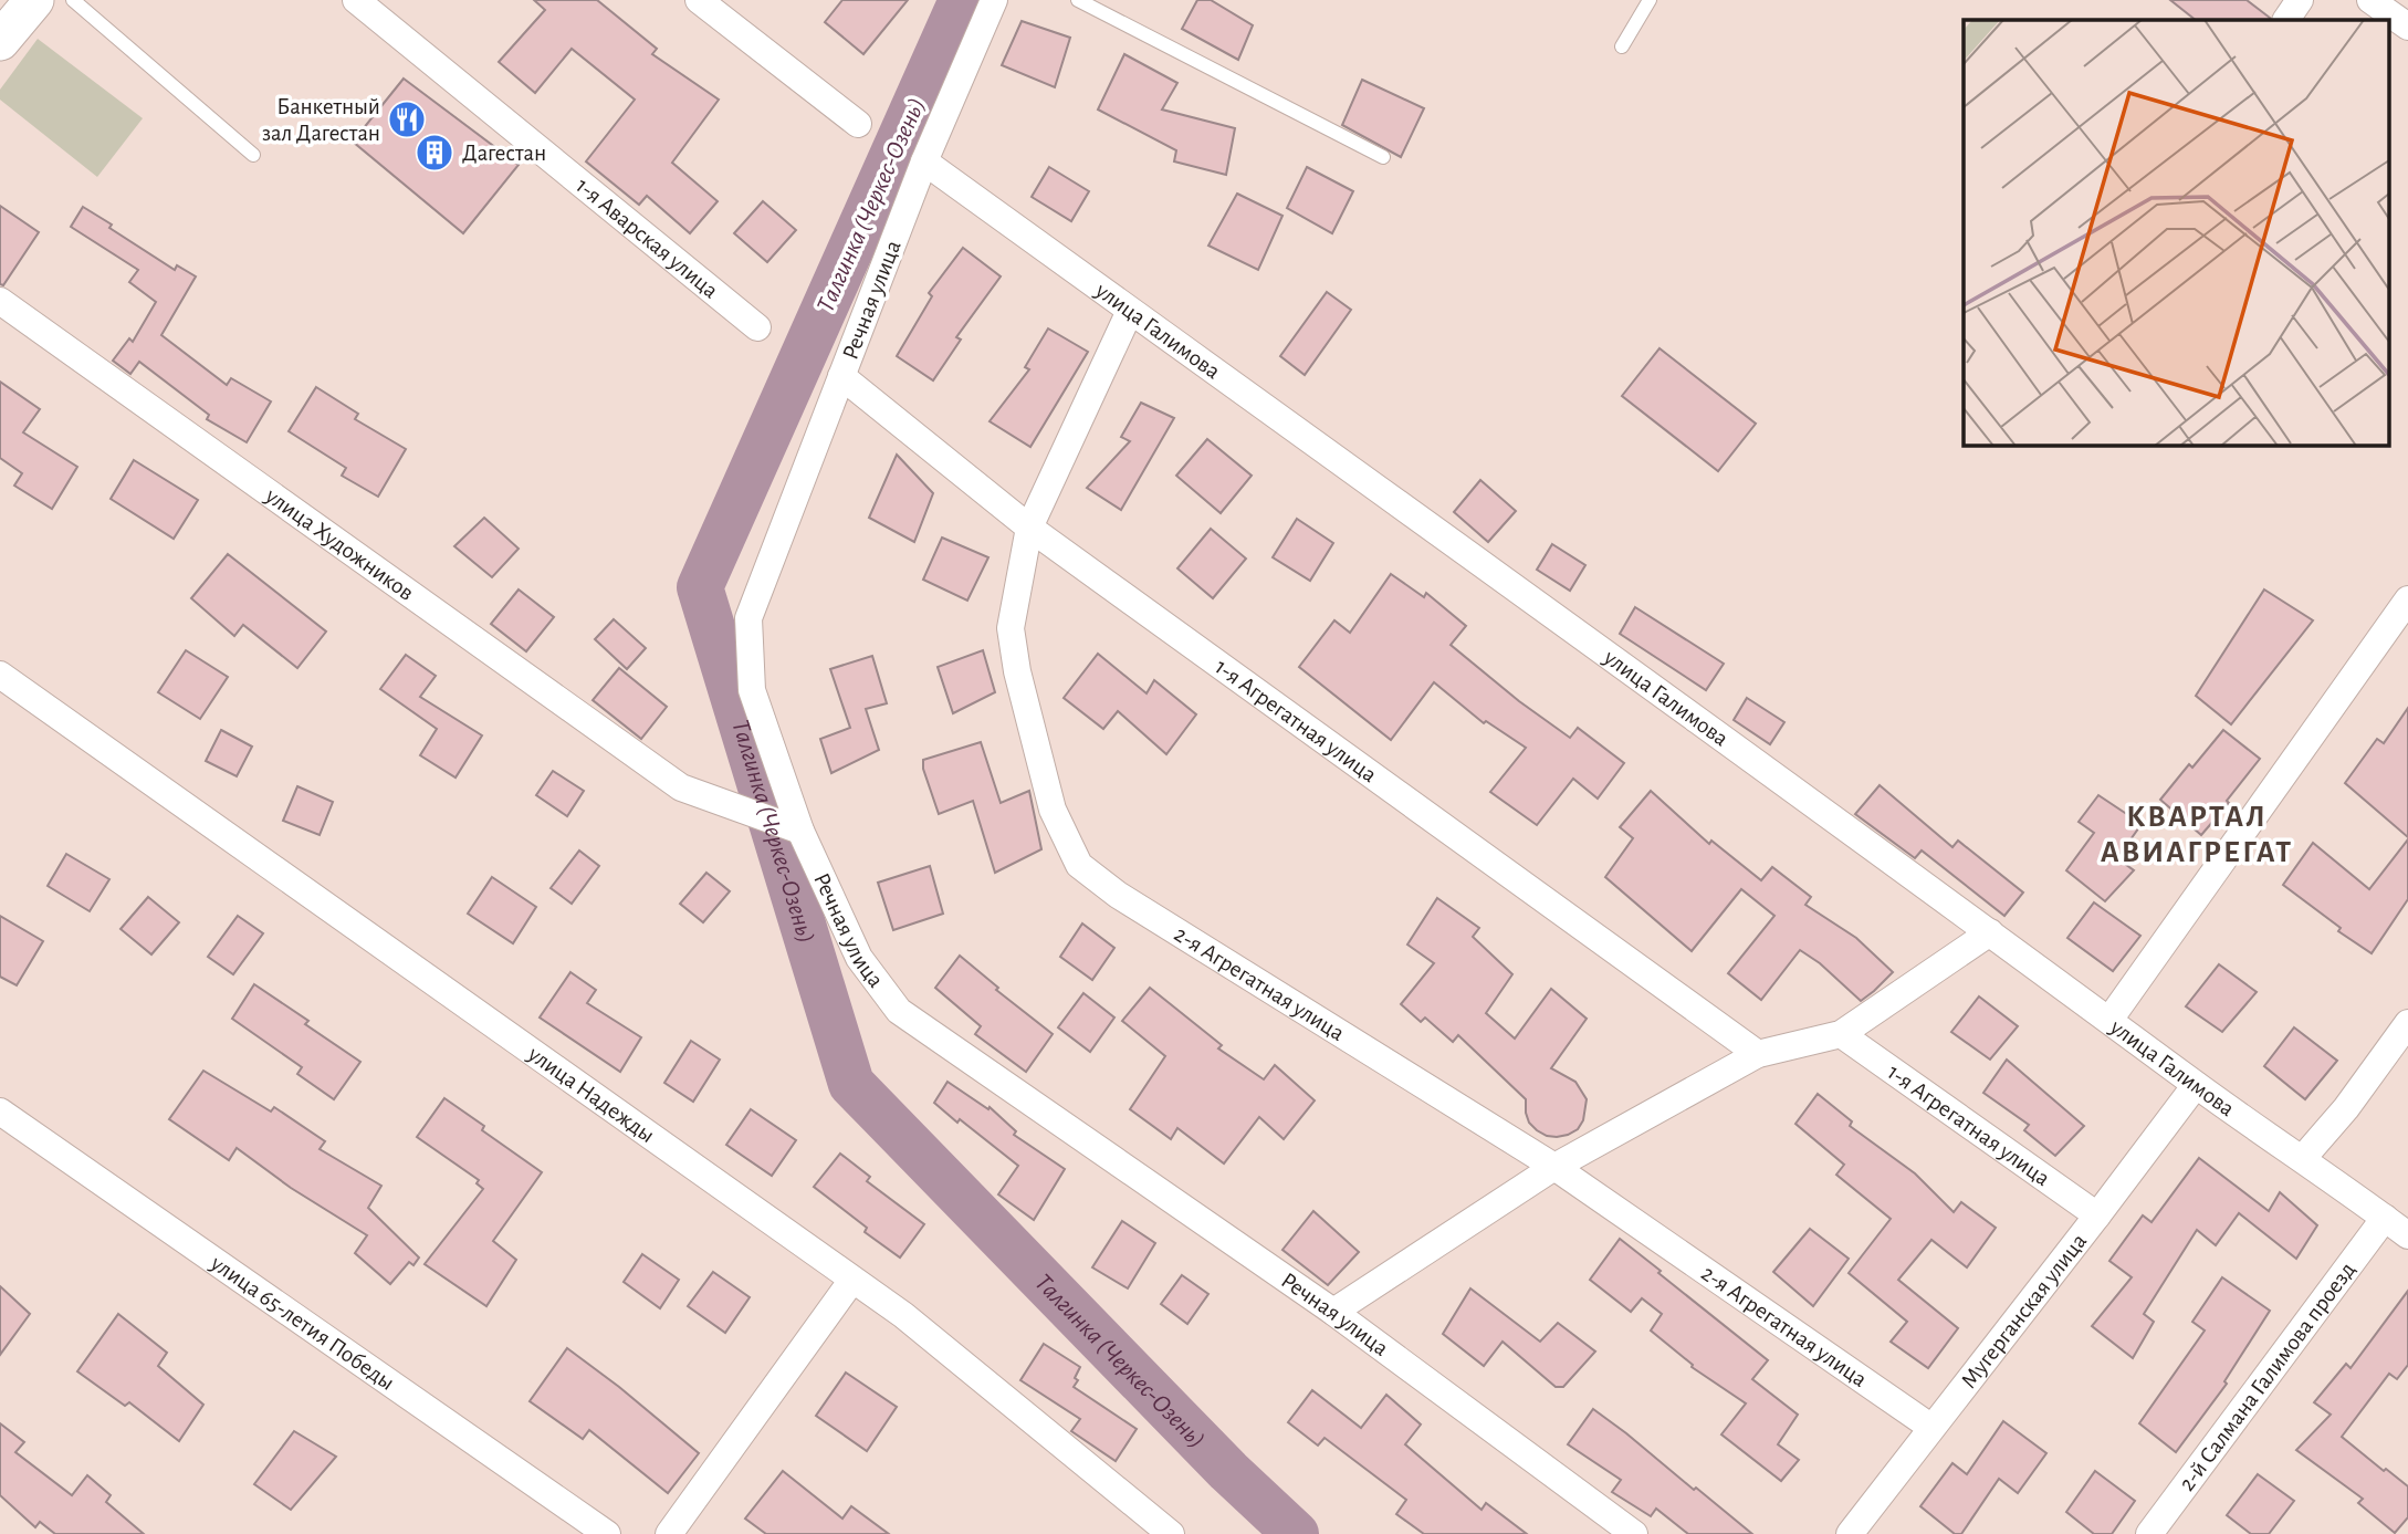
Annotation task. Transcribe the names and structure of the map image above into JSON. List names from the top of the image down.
{
  "streets": {
    "street": [
      "1-я Аварская улица",
      "Речная улица",
      "улица Галимова",
      "улица Художников",
      "1-я Агрегатная улица",
      "2-я Агрегатная улица",
      "улица Надежды",
      "Мугерганская улица",
      "улица 65-летия Победы",
      "2-й Салмана Галимова проезд"
    ]
  },
  "crossings": [
    ["Речная улица", "улица Галимова"],
    ["Речная улица", "улица Художников"],
    ["Речная улица", "1-я Агрегатная улица"],
    ["улица Галимова", "2-я Агрегатная улица"],
    ["улица Галимова", "Мугерганская улица"],
    ["улица Галимова", "2-й Салмана Галимова проезд"],
    ["1-я Агрегатная улица", "2-я Агрегатная улица"],
    ["1-я Агрегатная улица", "Мугерганская улица"],
    ["2-я Агрегатная улица", "Мугерганская улица"]
  ],
  "districts": ["КВАРТАЛ АВИАГРЕГАТ"],
  "water": ["Талгинка (Черкес-Озень)"],
  "places": {
    "restaurant": ["Банкетный зал Дагестан"],
    "building": ["Дагестан"]
  }
}
